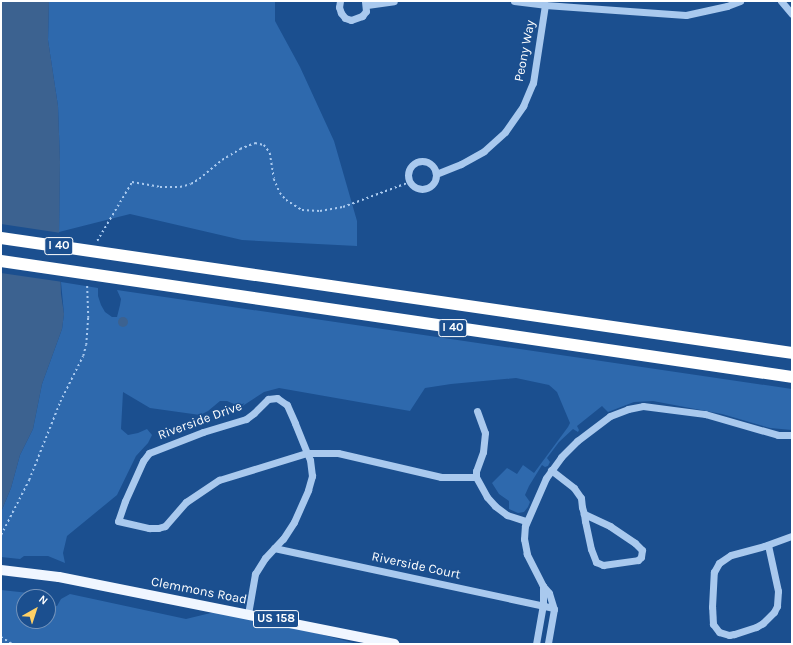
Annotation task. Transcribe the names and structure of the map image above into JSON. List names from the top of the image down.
{
  "streets": {
    "highway": ["I 40"],
    "main road": ["Clemmons Road", "US 158"],
    "street": ["Peony Way", "Riverside Drive", "Riverside Court"]
  },
  "crossings": [
    ["Riverside Drive", "Riverside Court"],
    ["Riverside Drive", "Clemmons Road"]
  ],
  "north": "top right"
}
